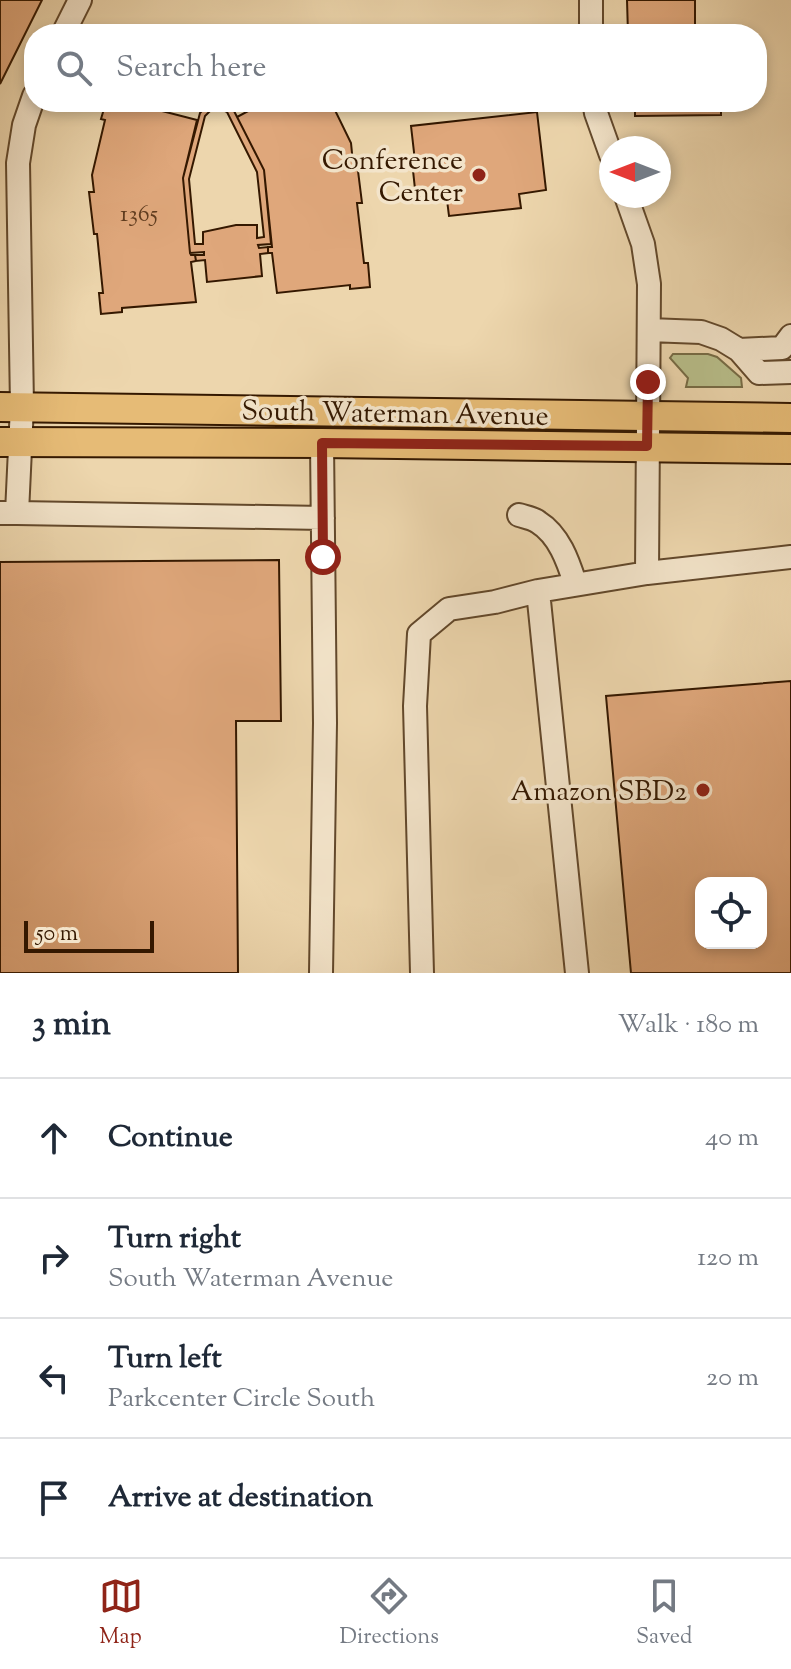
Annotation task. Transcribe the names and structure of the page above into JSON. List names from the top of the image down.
{
  "streets": {
    "main road": ["South Waterman Avenue"]
  },
  "places": ["Conference Center", "Amazon SBD2"],
  "house_numbers": ["1365"],
  "scale_bar": "50 m",
  "north": "left",
  "page": {
    "search": "Search here",
    "scale": "50 m",
    "heading": ["3 min", "Walk · 180 m"],
    "list": [
      ["Continue", "40 m"],
      ["Turn right", "South Waterman Avenue", "120 m"],
      ["Turn left", "Parkcenter Circle South", "20 m"],
      "Arrive at destination"
    ],
    "nav": ["Map", "Directions", "Saved"]
  }
}
